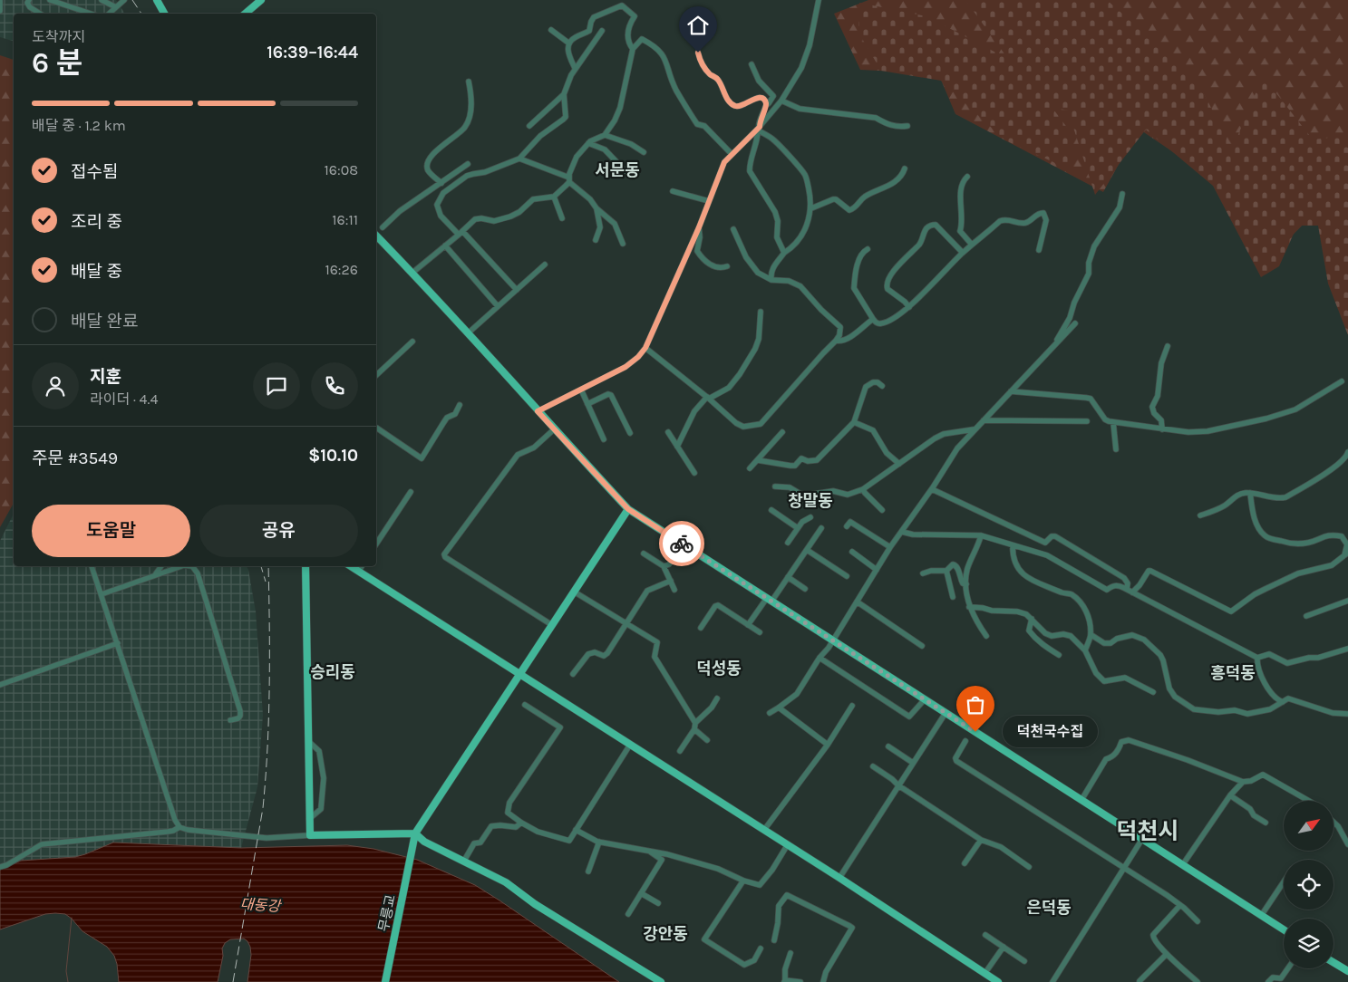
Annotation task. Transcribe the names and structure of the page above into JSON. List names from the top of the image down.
{
  "streets": {
    "main road": ["무릉교"]
  },
  "districts": [
    "서문동",
    "창말동",
    "덕성동",
    "승리동",
    "흥덕동",
    "덕천시",
    "은덕동",
    "강안동"
  ],
  "water": ["대동강"],
  "places": ["덕천국수집"],
  "north": "top right",
  "page": {
    "heading": ["6 분", "도착까지", "16:39–16:44"],
    "panel": [
      "지훈",
      "라이더 · 4.4",
      "주문 #3549",
      "$10.10"
    ],
    "bar": "배달 중 · 1.2 km",
    "list": [
      ["접수됨", "16:08"],
      ["조리 중", "16:11"],
      ["배달 중", "16:26"],
      "배달 완료"
    ],
    "buttons": ["도움말", "공유"],
    "bubble": "덕천국수집"
  }
}
